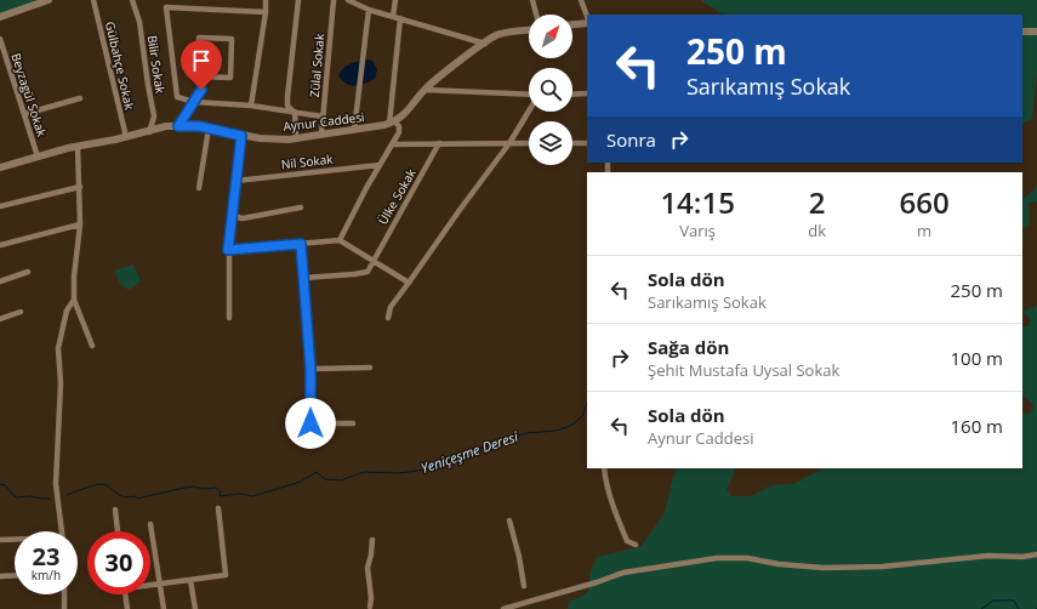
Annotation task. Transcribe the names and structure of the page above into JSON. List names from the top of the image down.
{
  "streets": {
    "street": [
      "Bilir Sokak",
      "Gülbahçe Sokak",
      "Zülal Sokak",
      "Beyzagül Sokak",
      "Aynur Caddesi",
      "Nil Sokak",
      "Ülke Sokak"
    ]
  },
  "crossings": [
    ["Bilir Sokak", "Aynur Caddesi"],
    ["Gülbahçe Sokak", "Aynur Caddesi"],
    ["Zülal Sokak", "Aynur Caddesi"],
    ["Beyzagül Sokak", "Aynur Caddesi"]
  ],
  "water": ["Yeniçeşme Deresi"],
  "north": "top right",
  "page": {
    "turn": ["250 m", "Sarıkamış Sokak"],
    "then": "Sonra",
    "eta": [
      "14:15",
      "Varış",
      "2",
      "dk",
      "660",
      "m"
    ],
    "list": [
      {
        "name": "Sola dön",
        "note": "Sarıkamış Sokak",
        "value": "250 m"
      },
      {
        "name": "Sağa dön",
        "note": "Şehit Mustafa Uysal Sokak",
        "value": "100 m"
      },
      {
        "name": "Sola dön",
        "note": "Aynur Caddesi",
        "value": "160 m"
      }
    ],
    "speed": "23 km/h",
    "limit": "30"
  }
}
